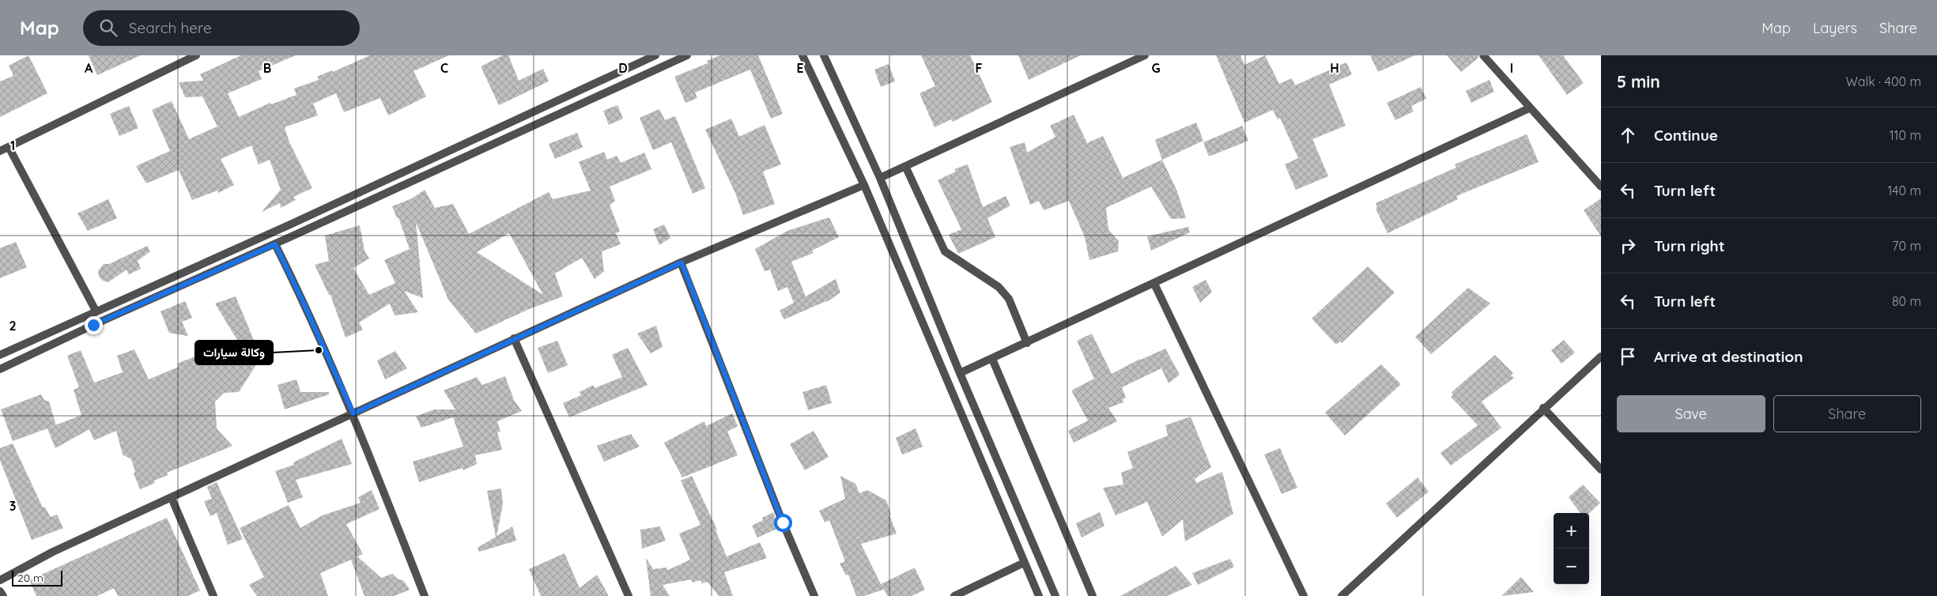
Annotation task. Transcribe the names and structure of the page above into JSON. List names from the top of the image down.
{
  "places": ["وكالة سيارات"],
  "scale_bar": "20 m",
  "page": {
    "header": "Map",
    "search": "Search here",
    "nav": ["Map", "Layers", "Share"],
    "heading": ["5 min", "Walk · 400 m"],
    "list": [
      ["Continue", "110 m"],
      ["Turn left", "140 m"],
      ["Turn right", "70 m"],
      ["Turn left", "80 m"],
      "Arrive at destination"
    ],
    "buttons": ["Save", "Share"],
    "map_buttons": ["+", "−"],
    "scale": "20 m"
  },
  "grid": {
    "columns": [
      "A",
      "B",
      "C",
      "D",
      "E",
      "F",
      "G",
      "H",
      "I"
    ],
    "rows": ["1", "2", "3"]
  }
}
